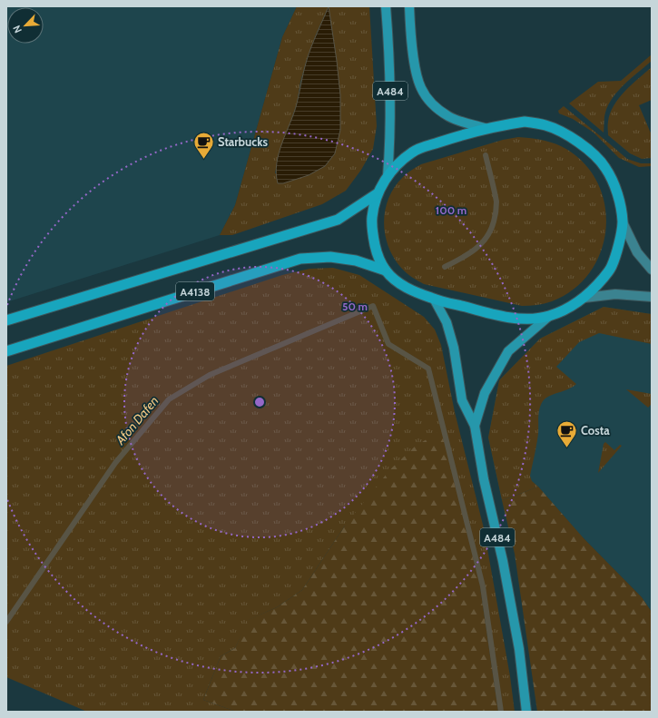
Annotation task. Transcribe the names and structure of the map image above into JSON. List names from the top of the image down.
{
  "streets": {
    "highway": ["A4138"],
    "main road": ["A484"]
  },
  "water": ["Afon Dafen"],
  "places": {
    "cafe": ["Starbucks", "Costa"]
  },
  "north": "bottom left",
  "rings": ["100 m", "50 m"]
}
